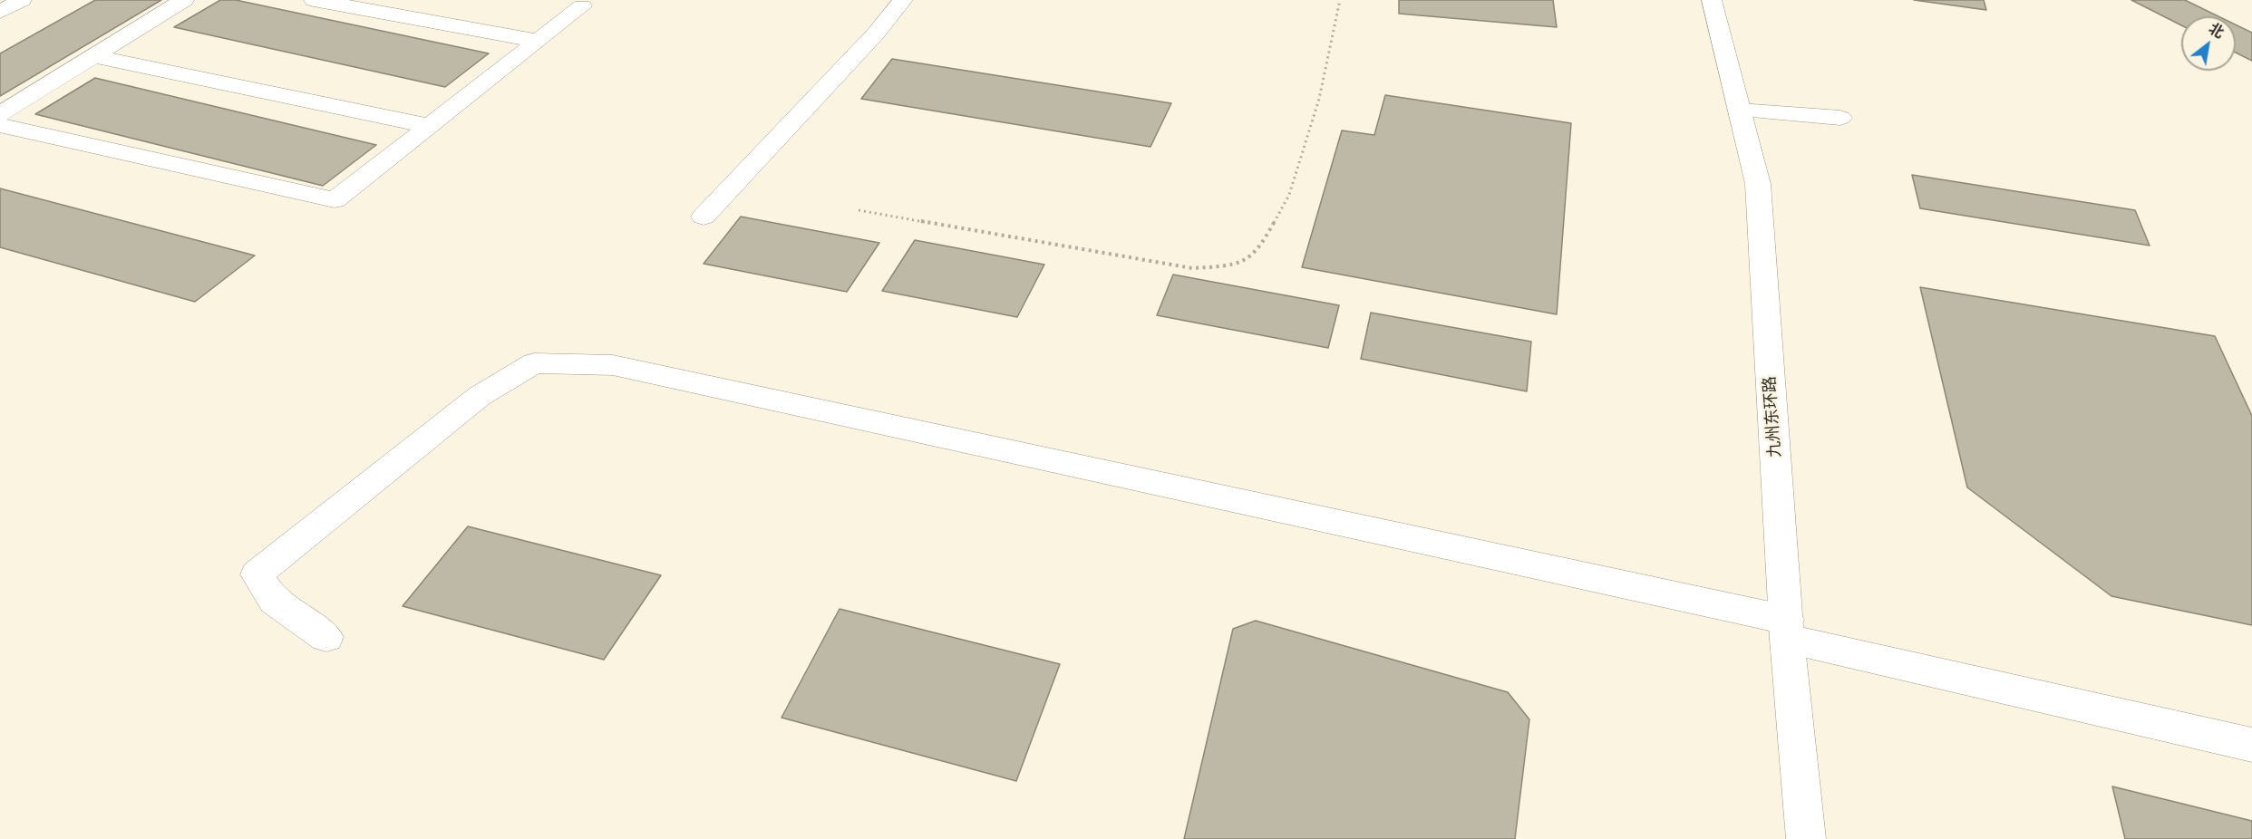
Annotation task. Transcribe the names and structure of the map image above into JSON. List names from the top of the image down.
{
  "streets": {
    "street": ["九州东环路"]
  },
  "north": "top right"
}
